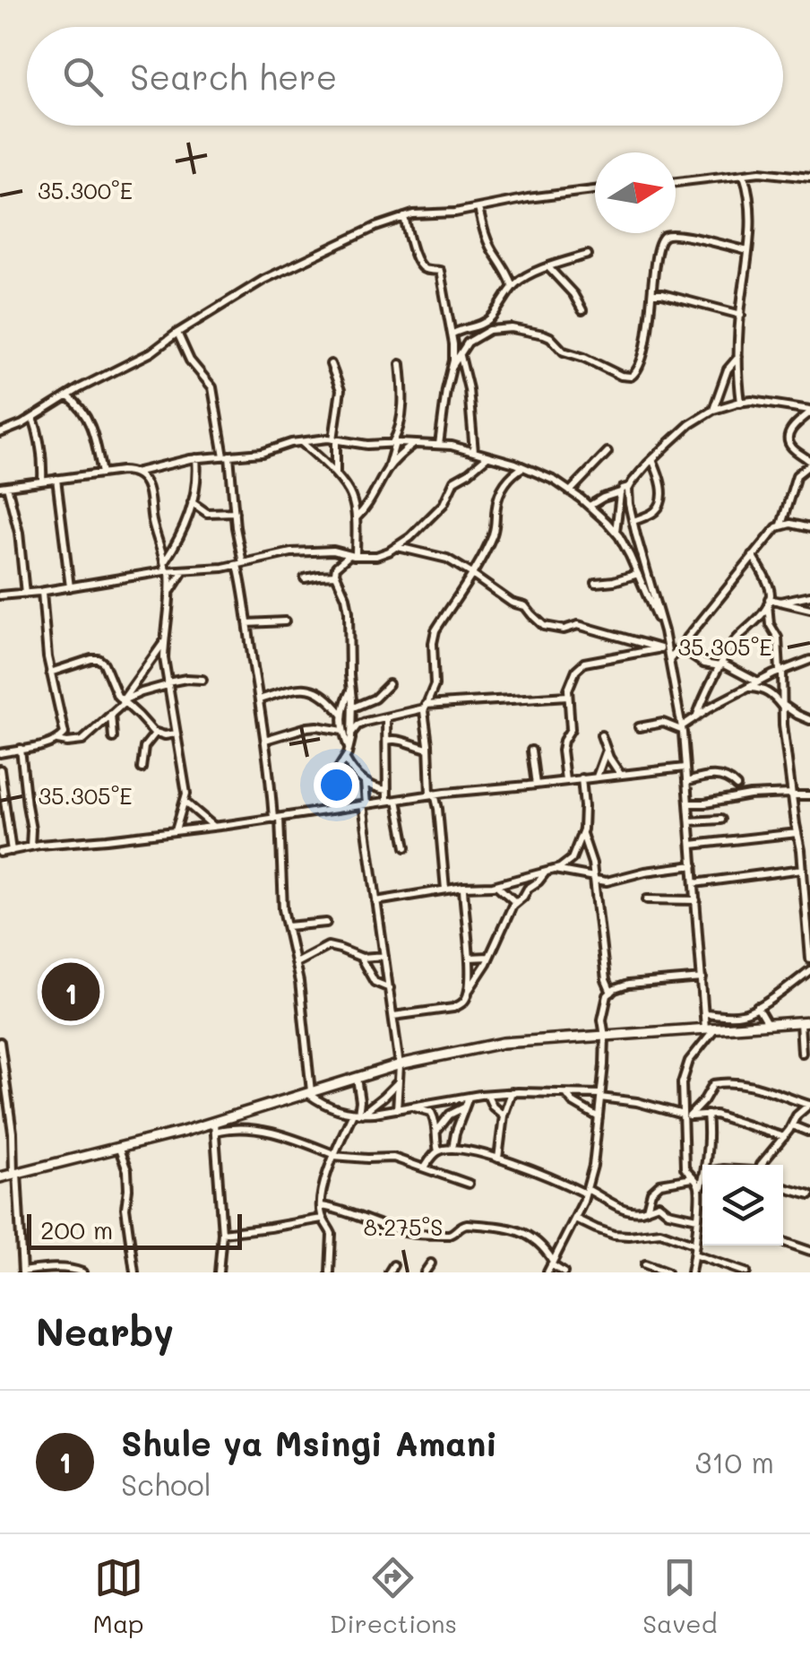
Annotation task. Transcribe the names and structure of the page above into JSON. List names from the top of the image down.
{
  "scale_bar": "200 m",
  "north": "right",
  "page": {
    "search": "Search here",
    "pins": "1",
    "scale": "200 m",
    "heading": "Nearby",
    "list": [
      {
        "mark": "1",
        "name": "Shule ya Msingi Amani",
        "note": "School",
        "value": "310 m"
      }
    ],
    "nav": ["Map", "Directions", "Saved"]
  },
  "coordinates": ["35.300°E", "35.305°E", "8.275°S"]
}
